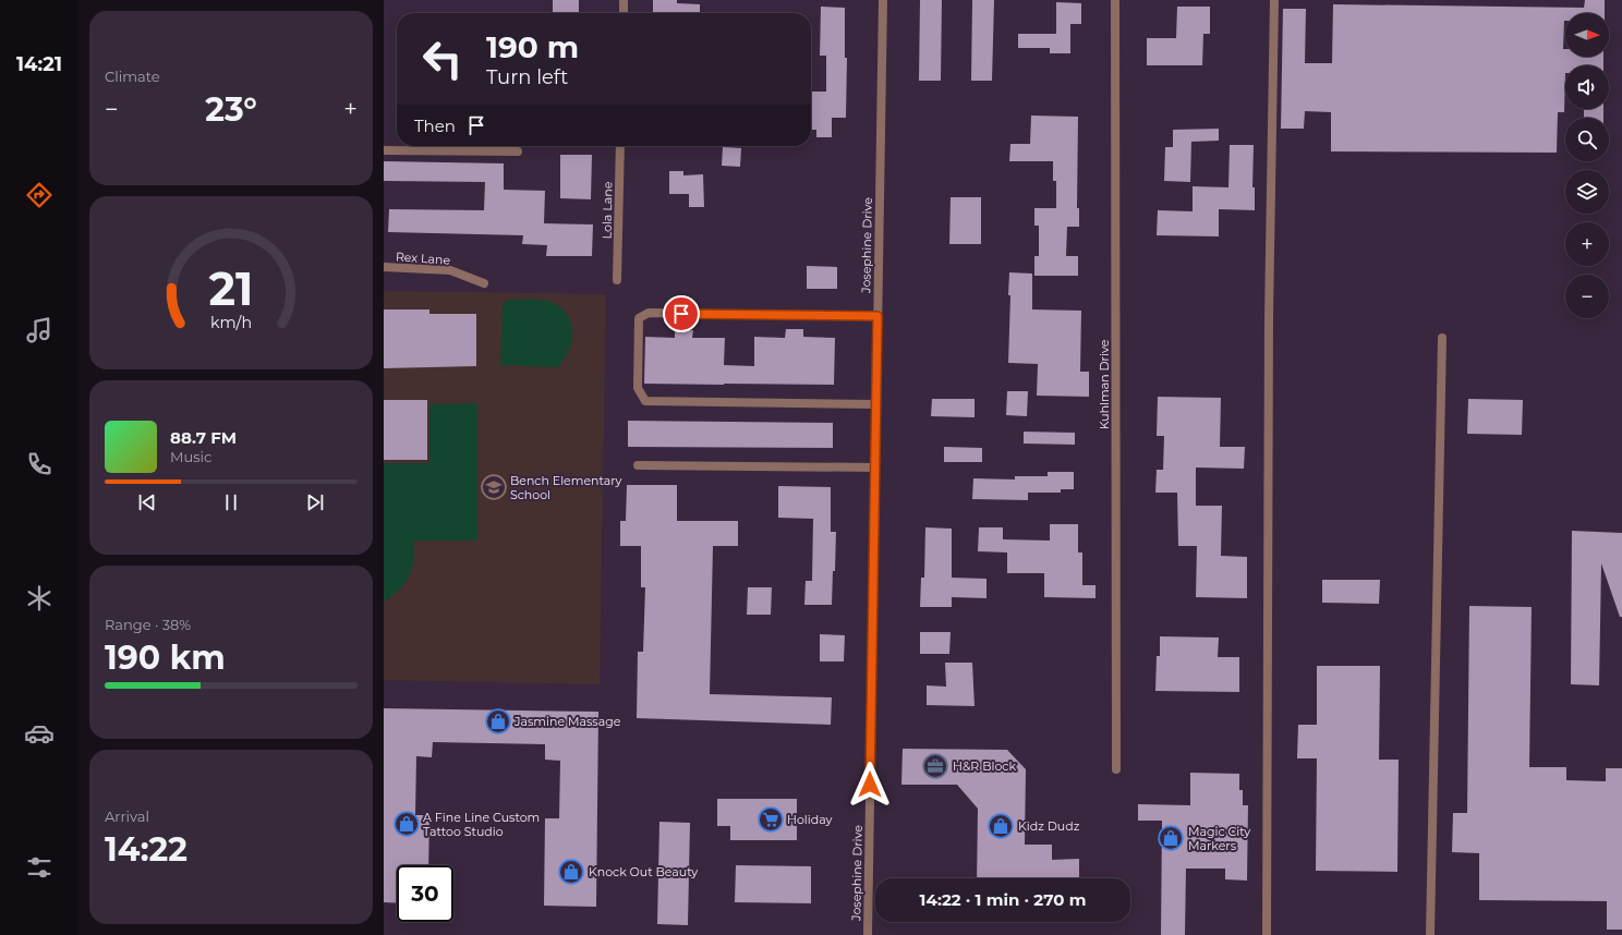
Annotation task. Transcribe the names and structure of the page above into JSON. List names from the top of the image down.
{
  "streets": {
    "street": [
      "Lola Lane",
      "Josephine Drive",
      "Rex Lane",
      "Kuhlman Drive"
    ]
  },
  "places": {
    "school or university": ["Bench Elementary School"],
    "shop": [
      "Jasmine Massage",
      "A Fine Line Custom Tattoo Studio",
      "Kidz Dudz",
      "Magic City Markers",
      "Knock Out Beauty"
    ],
    "office": ["H&R Block"],
    "supermarket": ["Holiday"]
  },
  "north": "right",
  "page": {
    "tabs": "14:21",
    "tile": [
      "Climate",
      ["Range · 38%", "190 km"],
      ["Arrival", "14:22"]
    ],
    "map_buttons": ["+", "−"],
    "turn": ["190 m", "Turn left"],
    "heat": ["−", "23°", "+"],
    "then": "Then",
    "song": ["88.7 FM", "Music"],
    "limit": "30",
    "trip": "14:22 · 1 min · 270 m",
    "gauge": ["21", "km/h"]
  }
}
